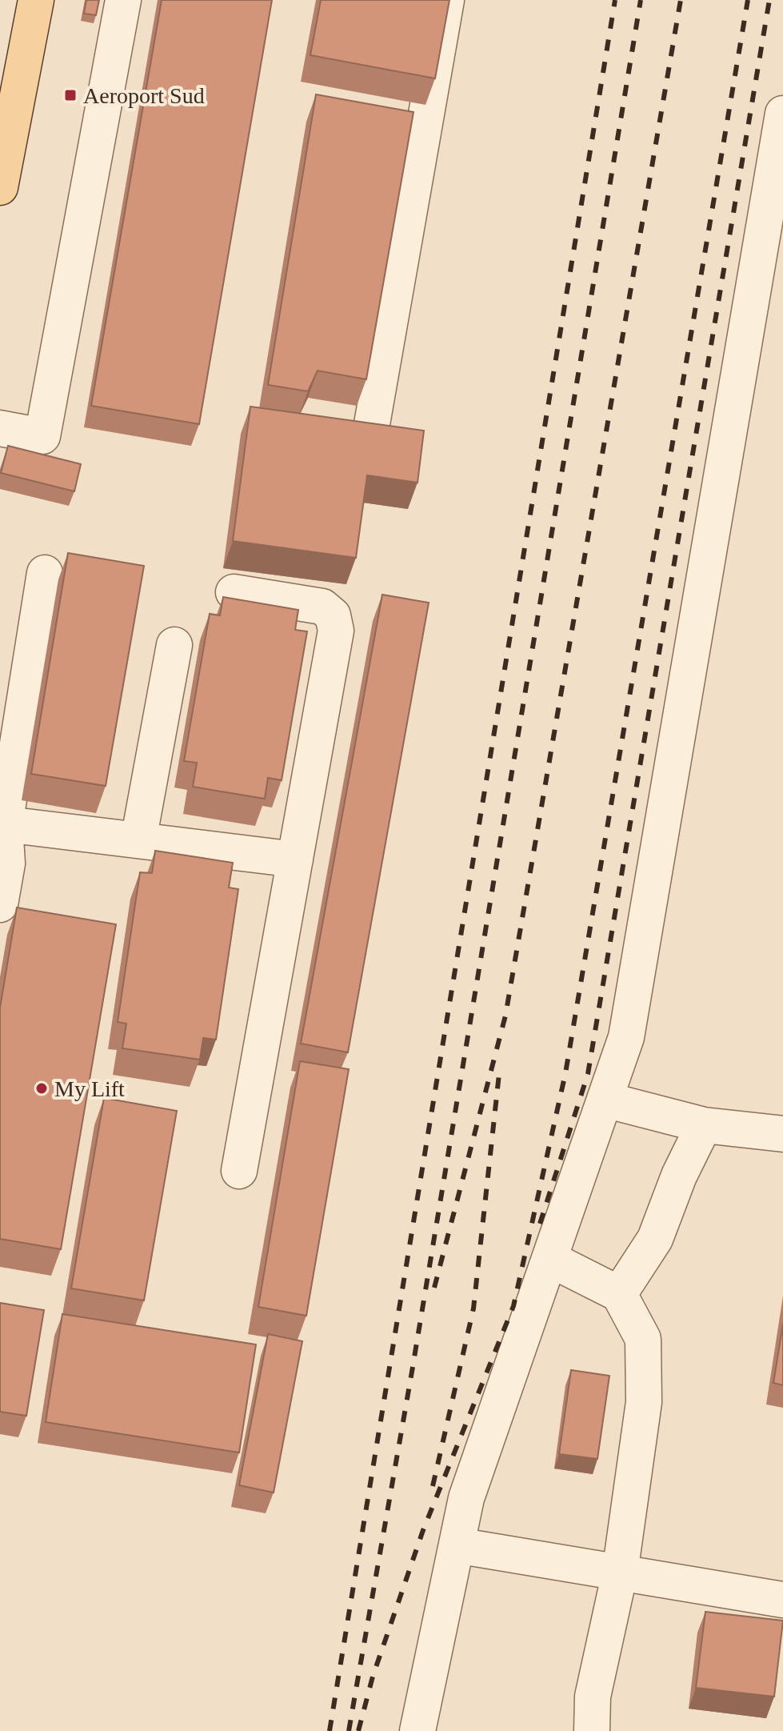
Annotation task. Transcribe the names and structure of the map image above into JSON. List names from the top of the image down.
{
  "places": {
    "transit": ["Aeroport Sud"],
    "other": ["My Lift"]
  }
}
